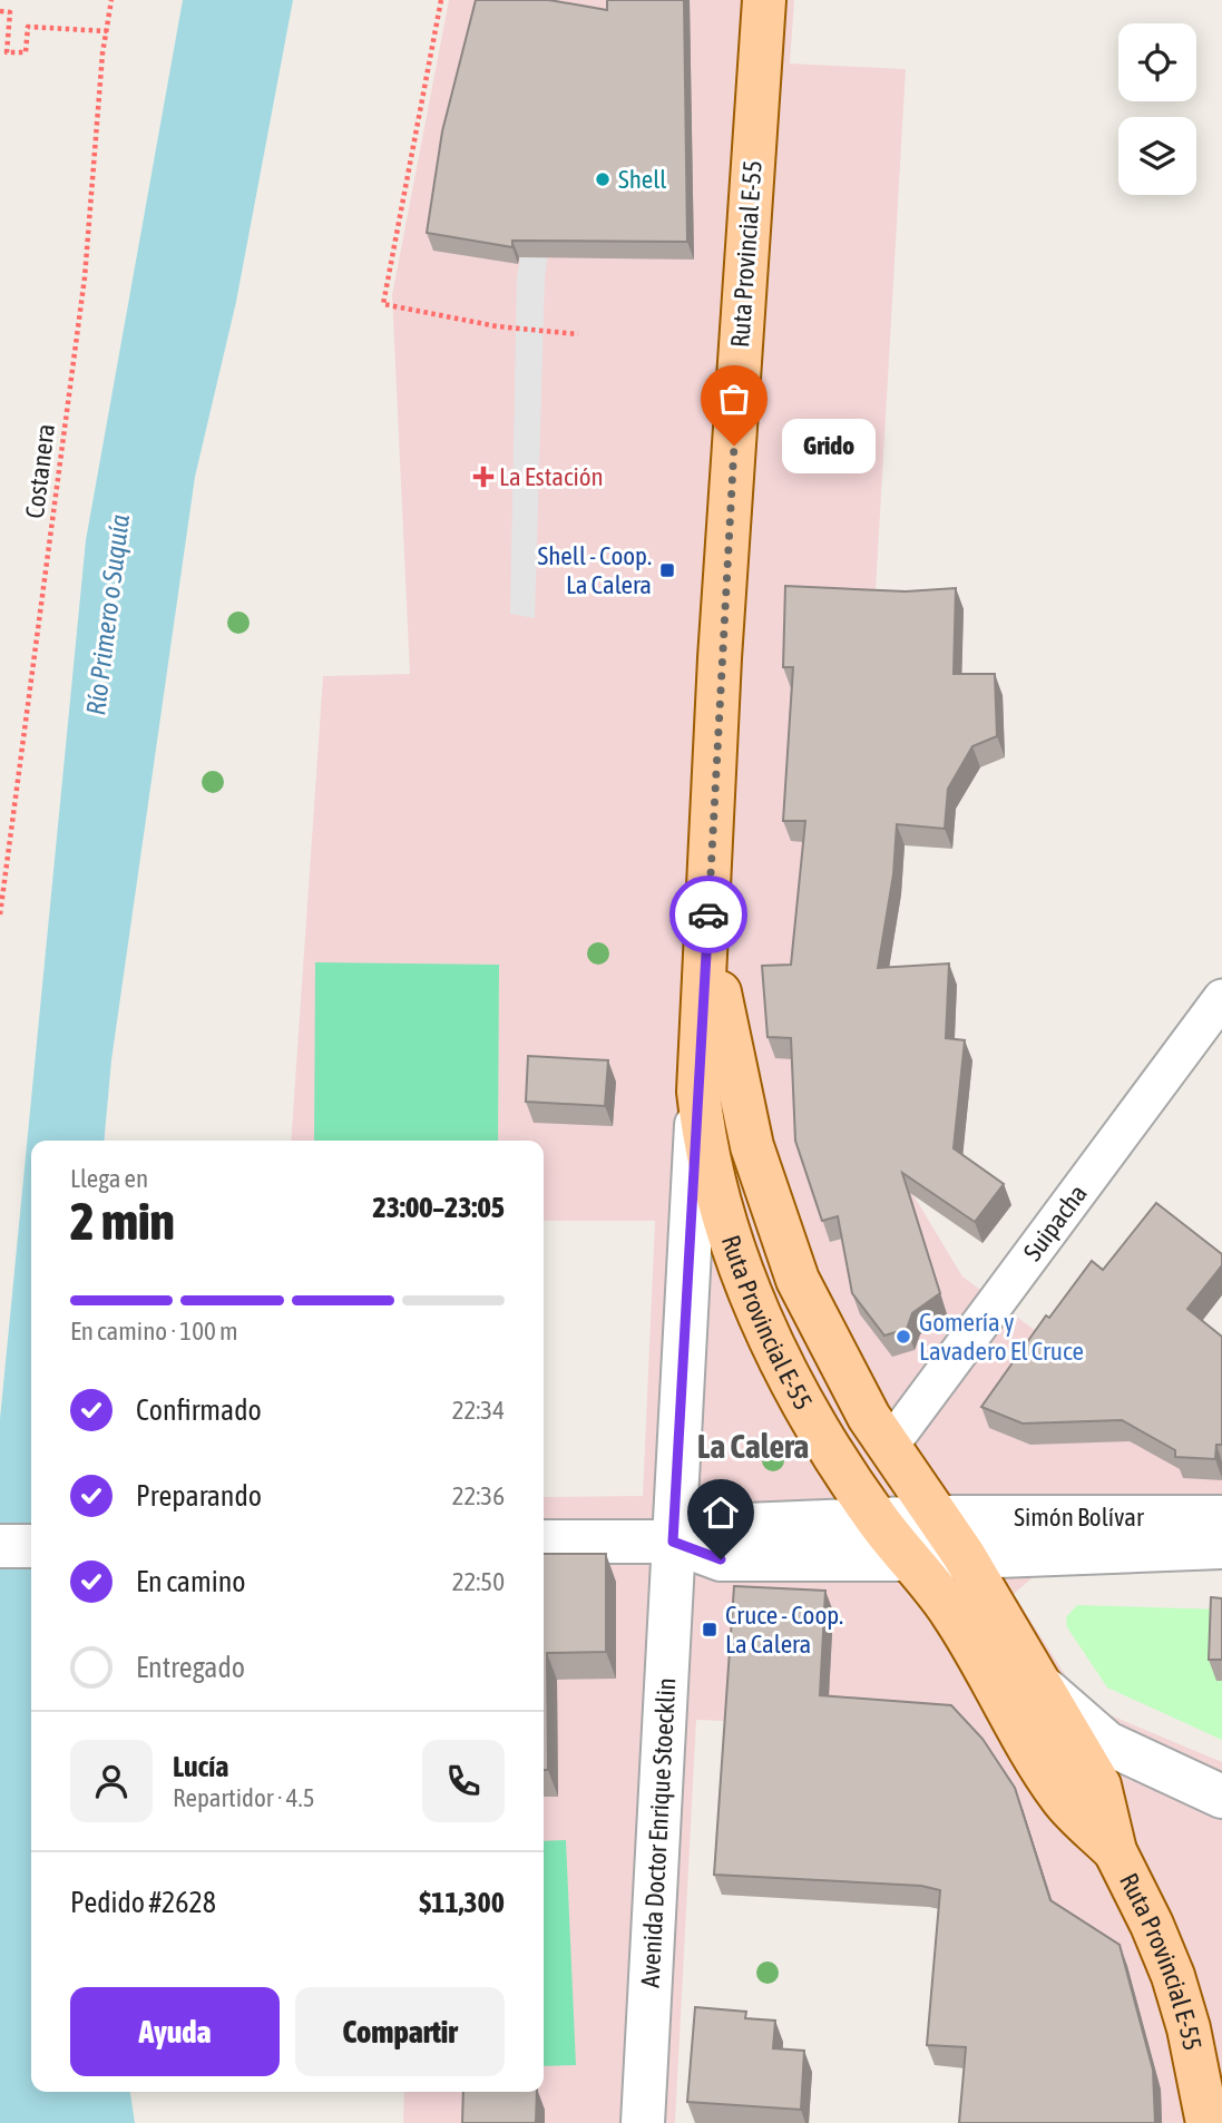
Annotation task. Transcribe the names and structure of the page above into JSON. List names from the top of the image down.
{
  "streets": {
    "main road": ["Ruta Provincial E-55"],
    "street": ["Suipacha", "Simón Bolívar", "Avenida Doctor Enrique Stoecklin"],
    "path": ["Costanera"]
  },
  "crossings": [
    ["Ruta Provincial E-55", "Suipacha"],
    ["Ruta Provincial E-55", "Simón Bolívar"],
    ["Ruta Provincial E-55", "Avenida Doctor Enrique Stoecklin"],
    ["Simón Bolívar", "Avenida Doctor Enrique Stoecklin"]
  ],
  "districts": ["La Calera"],
  "water": ["Río Primero o Suquía"],
  "places": {
    "other": ["Shell", "Grido", "Gomería y Lavadero El Cruce"],
    "health": ["La Estación"],
    "transit": ["Shell - Coop. La Calera", "Cruce - Coop. La Calera"]
  },
  "page": {
    "bubble": "Grido",
    "heading": ["2 min", "Llega en", "23:00–23:05"],
    "panel": [
      "Lucía",
      "Repartidor · 4.5",
      "Pedido #2628",
      "$11,300"
    ],
    "bar": "En camino · 100 m",
    "list": [
      ["Confirmado", "22:34"],
      ["Preparando", "22:36"],
      ["En camino", "22:50"],
      "Entregado"
    ],
    "buttons": ["Ayuda", "Compartir"]
  }
}
